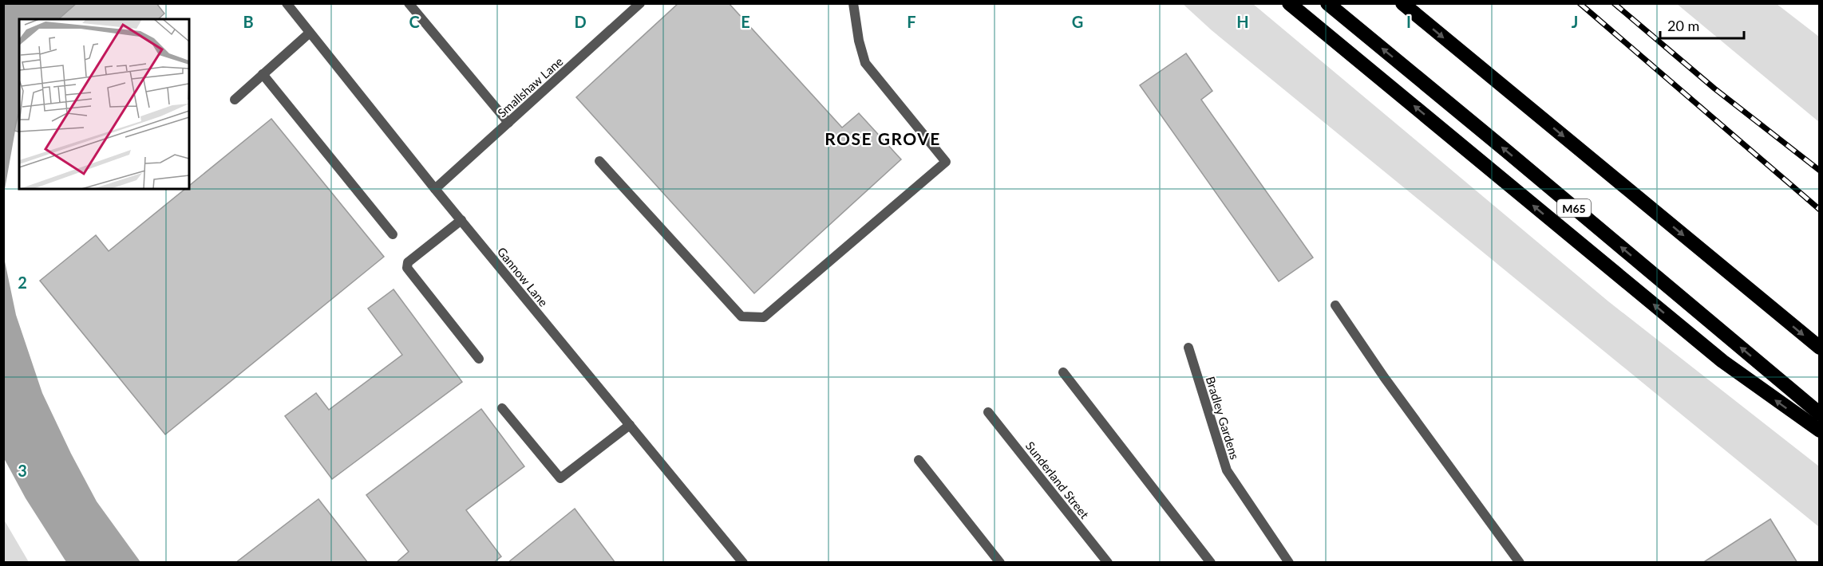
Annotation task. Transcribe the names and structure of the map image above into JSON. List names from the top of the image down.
{
  "streets": {
    "highway": ["M65"],
    "street": [
      "Smallshaw Lane",
      "Gannow Lane",
      "Bradley Gardens",
      "Sunderland Street"
    ]
  },
  "crossings": [
    ["Smallshaw Lane", "Gannow Lane"]
  ],
  "districts": ["ROSE GROVE"],
  "scale_bar": "20 m",
  "grid": {
    "columns": [
      "B",
      "C",
      "D",
      "E",
      "F",
      "G",
      "H",
      "I",
      "J"
    ],
    "rows": ["2", "3"]
  }
}
